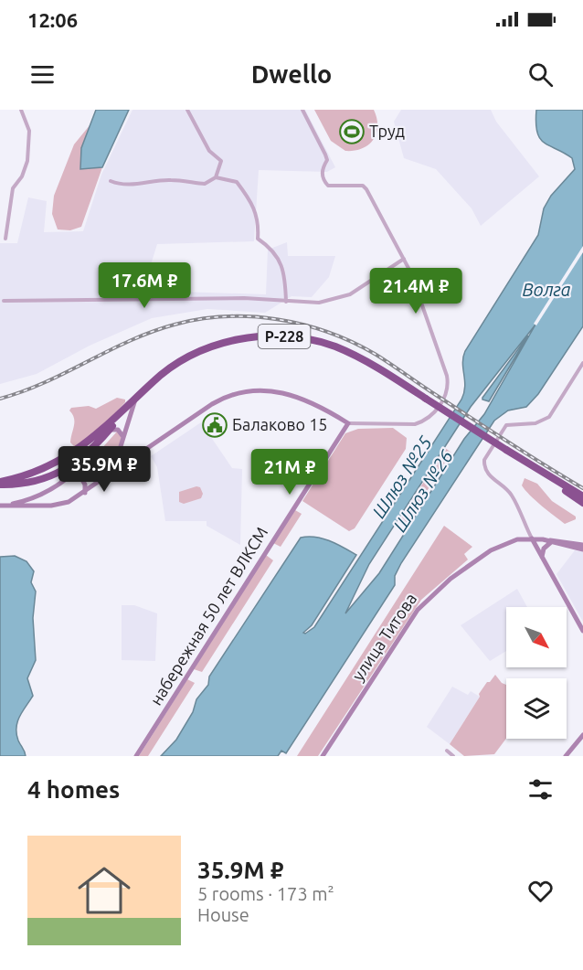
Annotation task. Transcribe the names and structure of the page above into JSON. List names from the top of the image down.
{
  "streets": {
    "highway": ["Р-228"],
    "street": ["набережная 50 лет ВЛКСМ", "улица Титова"]
  },
  "water": ["Волга", "Шлюз №25", "Шлюз №26"],
  "places": {
    "sports": ["Труд"],
    "public building": ["Балаково 15"]
  },
  "north": "bottom right",
  "page": {
    "status": "12:06",
    "header": "Dwello",
    "price": [
      "17.6M ₽",
      "21.4M ₽",
      "35.9M ₽",
      "21M ₽"
    ],
    "heading": "4 homes",
    "list": [
      {
        "name": "35.9M ₽",
        "note": "5 rooms · 173 m² · House"
      }
    ]
  }
}
